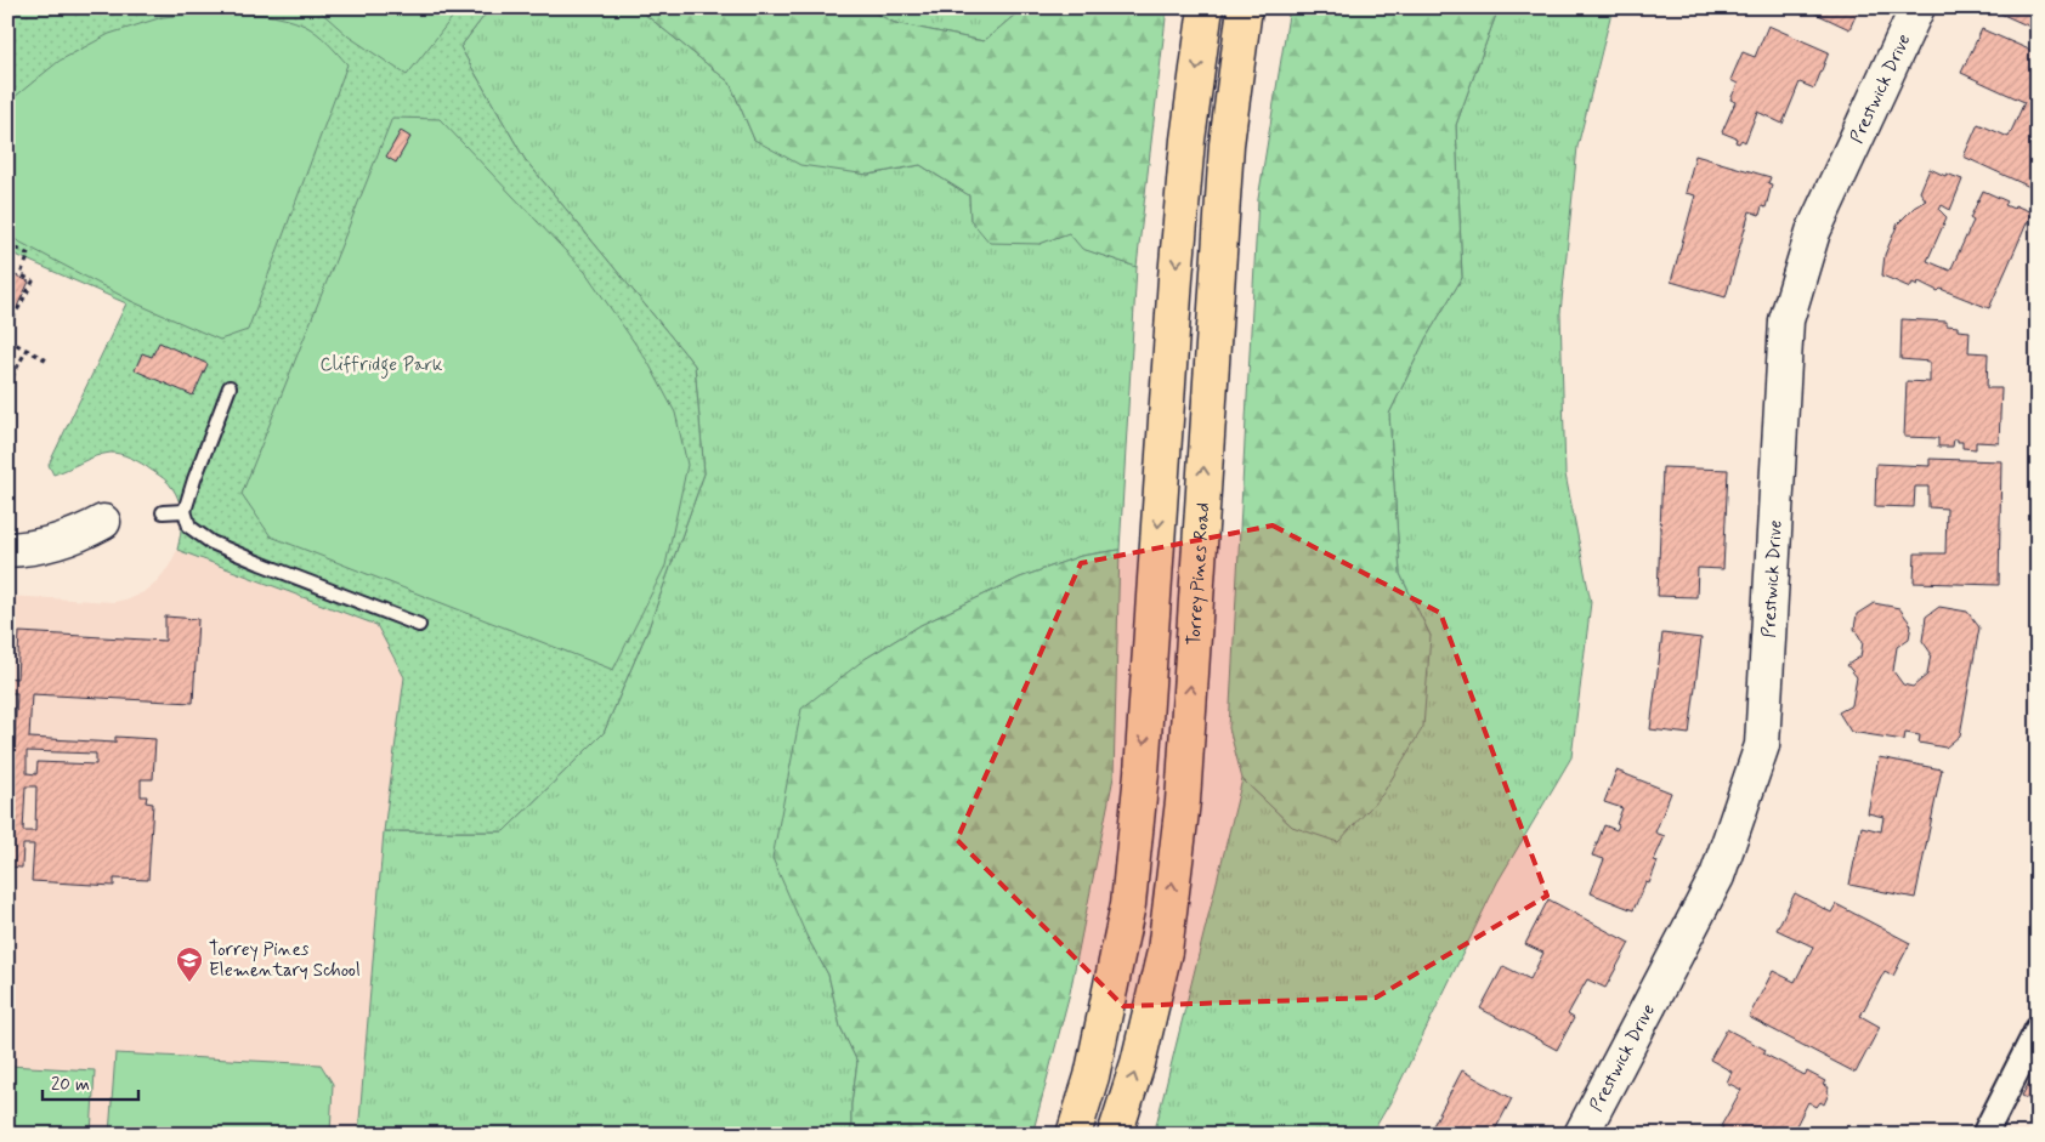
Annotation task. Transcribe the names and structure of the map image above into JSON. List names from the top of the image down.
{
  "streets": {
    "main road": ["Torrey Pines Road"],
    "street": ["Prestwick Drive"]
  },
  "parks": ["Cliffridge Park"],
  "places": {
    "school or university": ["Torrey Pines Elementary School"]
  },
  "scale_bar": "20 m"
}
